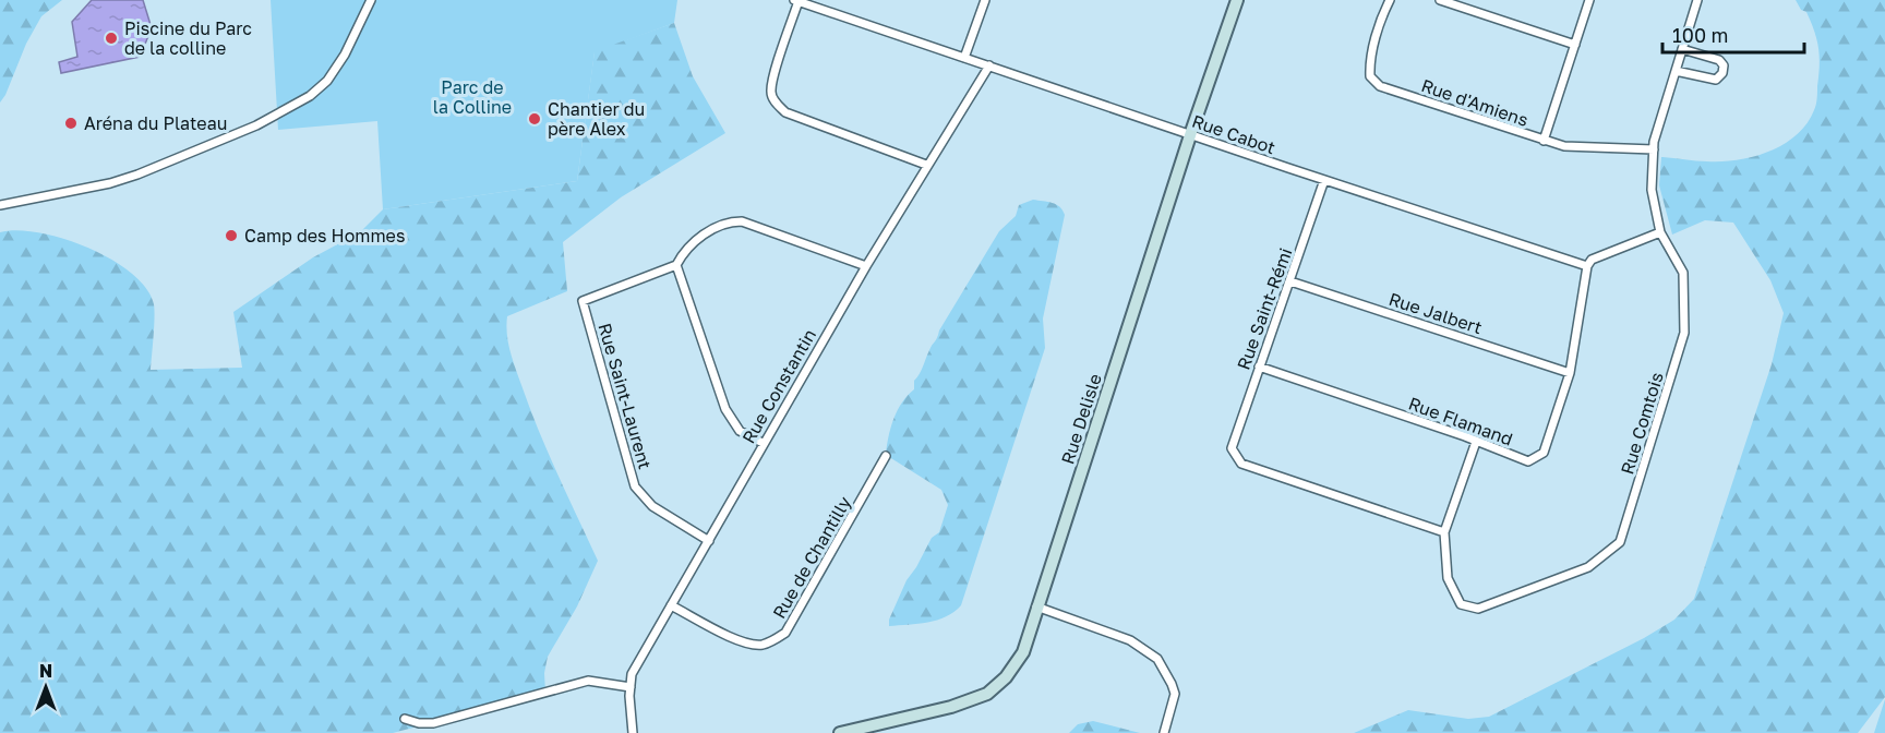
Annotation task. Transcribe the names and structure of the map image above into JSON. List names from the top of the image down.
{
  "streets": {
    "street": [
      "Rue d'Amiens",
      "Rue Cabot",
      "Rue Saint-Rémi",
      "Rue Jalbert",
      "Rue Constantin",
      "Rue Saint-Laurent",
      "Rue Delisle",
      "Rue Flamand",
      "Rue Comtois",
      "Rue de Chantilly"
    ]
  },
  "crossings": [
    ["Rue d'Amiens", "Rue Comtois"],
    ["Rue Cabot", "Rue Saint-Rémi"],
    ["Rue Cabot", "Rue Constantin"],
    ["Rue Cabot", "Rue Delisle"],
    ["Rue Cabot", "Rue Flamand"],
    ["Rue Saint-Rémi", "Rue Jalbert"],
    ["Rue Saint-Rémi", "Rue Flamand"],
    ["Rue Saint-Rémi", "Rue Comtois"],
    ["Rue Jalbert", "Rue Flamand"],
    ["Rue Constantin", "Rue Saint-Laurent"],
    ["Rue Constantin", "Rue de Chantilly"]
  ],
  "parks": ["Parc de la Colline"],
  "places": [
    "Piscine du Parc de la colline",
    "Chantier du père Alex",
    "Aréna du Plateau",
    "Camp des Hommes"
  ],
  "scale_bar": "100 m",
  "north": "top"
}
